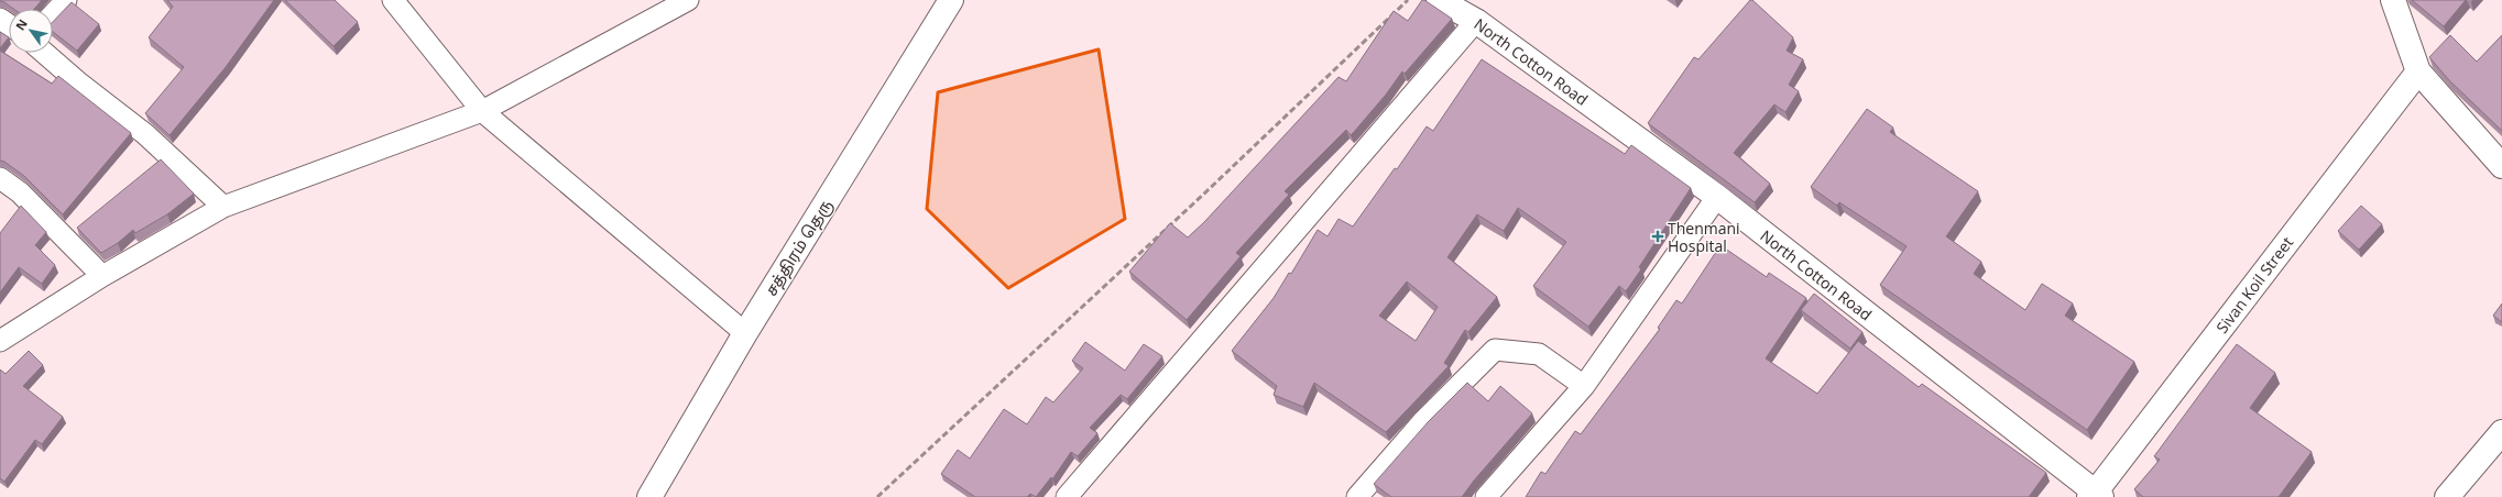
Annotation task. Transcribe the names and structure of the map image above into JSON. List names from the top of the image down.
{
  "streets": {
    "street": ["North Cotton Road", "சத்திரம் தெரு", "Sivan Koil Street"]
  },
  "crossings": [
    ["North Cotton Road", "Sivan Koil Street"]
  ],
  "places": {
    "health": ["Thenmani Hospital"]
  },
  "north": "top left"
}
